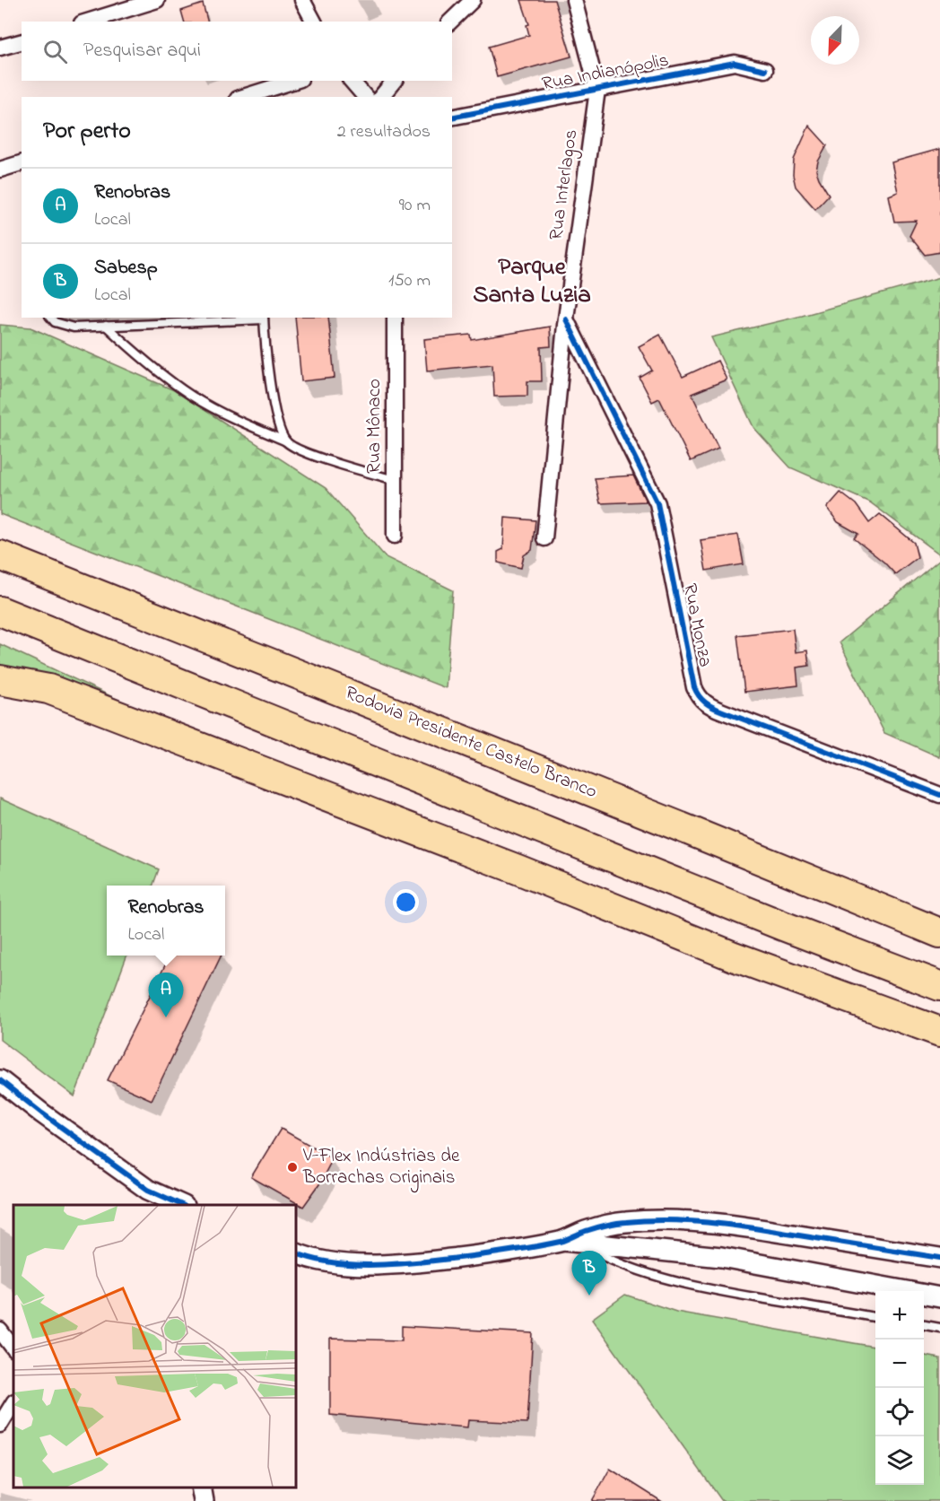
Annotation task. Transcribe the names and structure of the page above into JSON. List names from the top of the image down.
{
  "streets": {
    "highway": ["Rodovia Presidente Castelo Branco"],
    "street": [
      "Rua Indianópolis",
      "Rua Interlagos",
      "Rua Mônaco",
      "Rua Monza"
    ]
  },
  "crossings": [
    ["Rua Indianópolis", "Rua Interlagos"],
    ["Rua Interlagos", "Rua Monza"]
  ],
  "districts": ["Parque Santa Luzia"],
  "places": ["V-Flex Indústrias de Borrachas Originais"],
  "north": "bottom left",
  "page": {
    "search": "Pesquisar aqui",
    "heading": ["Por perto", "2 resultados"],
    "list": [
      {
        "mark": "A",
        "name": "Renobras",
        "note": "Local",
        "value": "90 m"
      },
      {
        "mark": "B",
        "name": "Sabesp",
        "note": "Local",
        "value": "150 m"
      }
    ],
    "popup": ["Renobras", "Local"],
    "pins": ["A", "B"],
    "map_buttons": ["+", "−"]
  }
}
